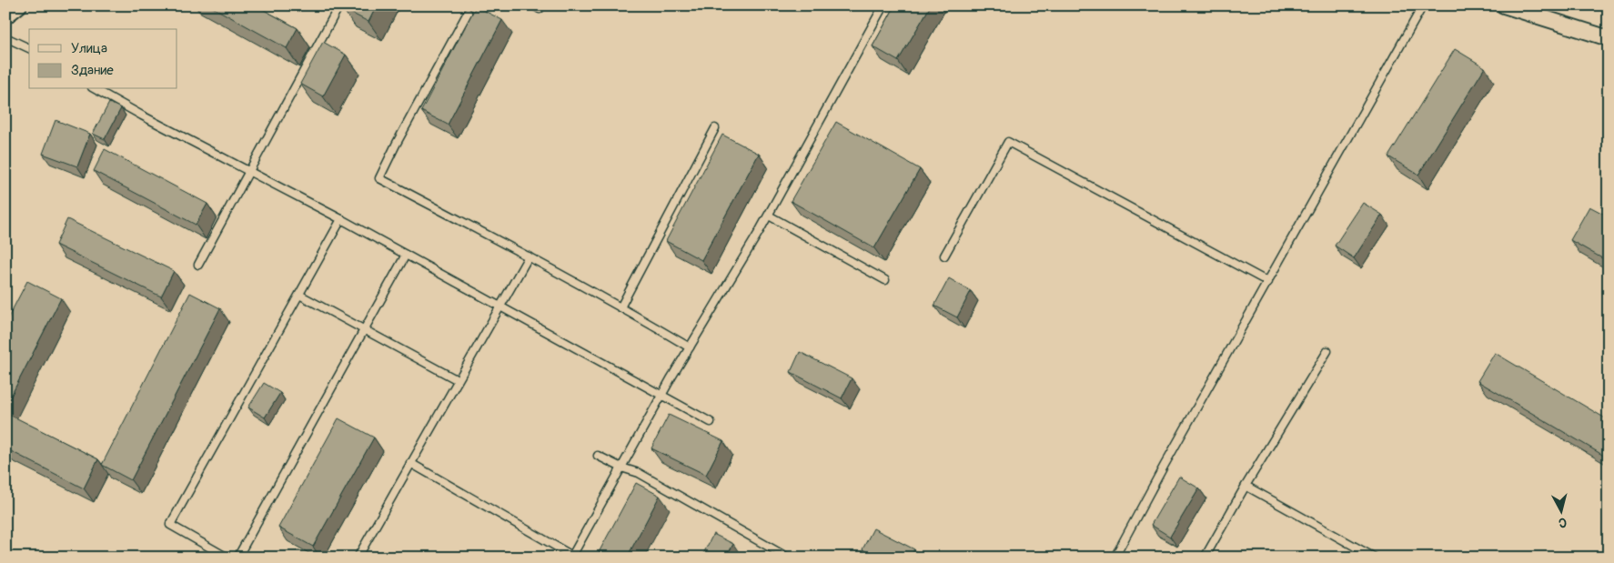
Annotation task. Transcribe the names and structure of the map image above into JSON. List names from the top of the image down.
{
  "legend": ["Улица", "Здание"],
  "north": "bottom"
}
